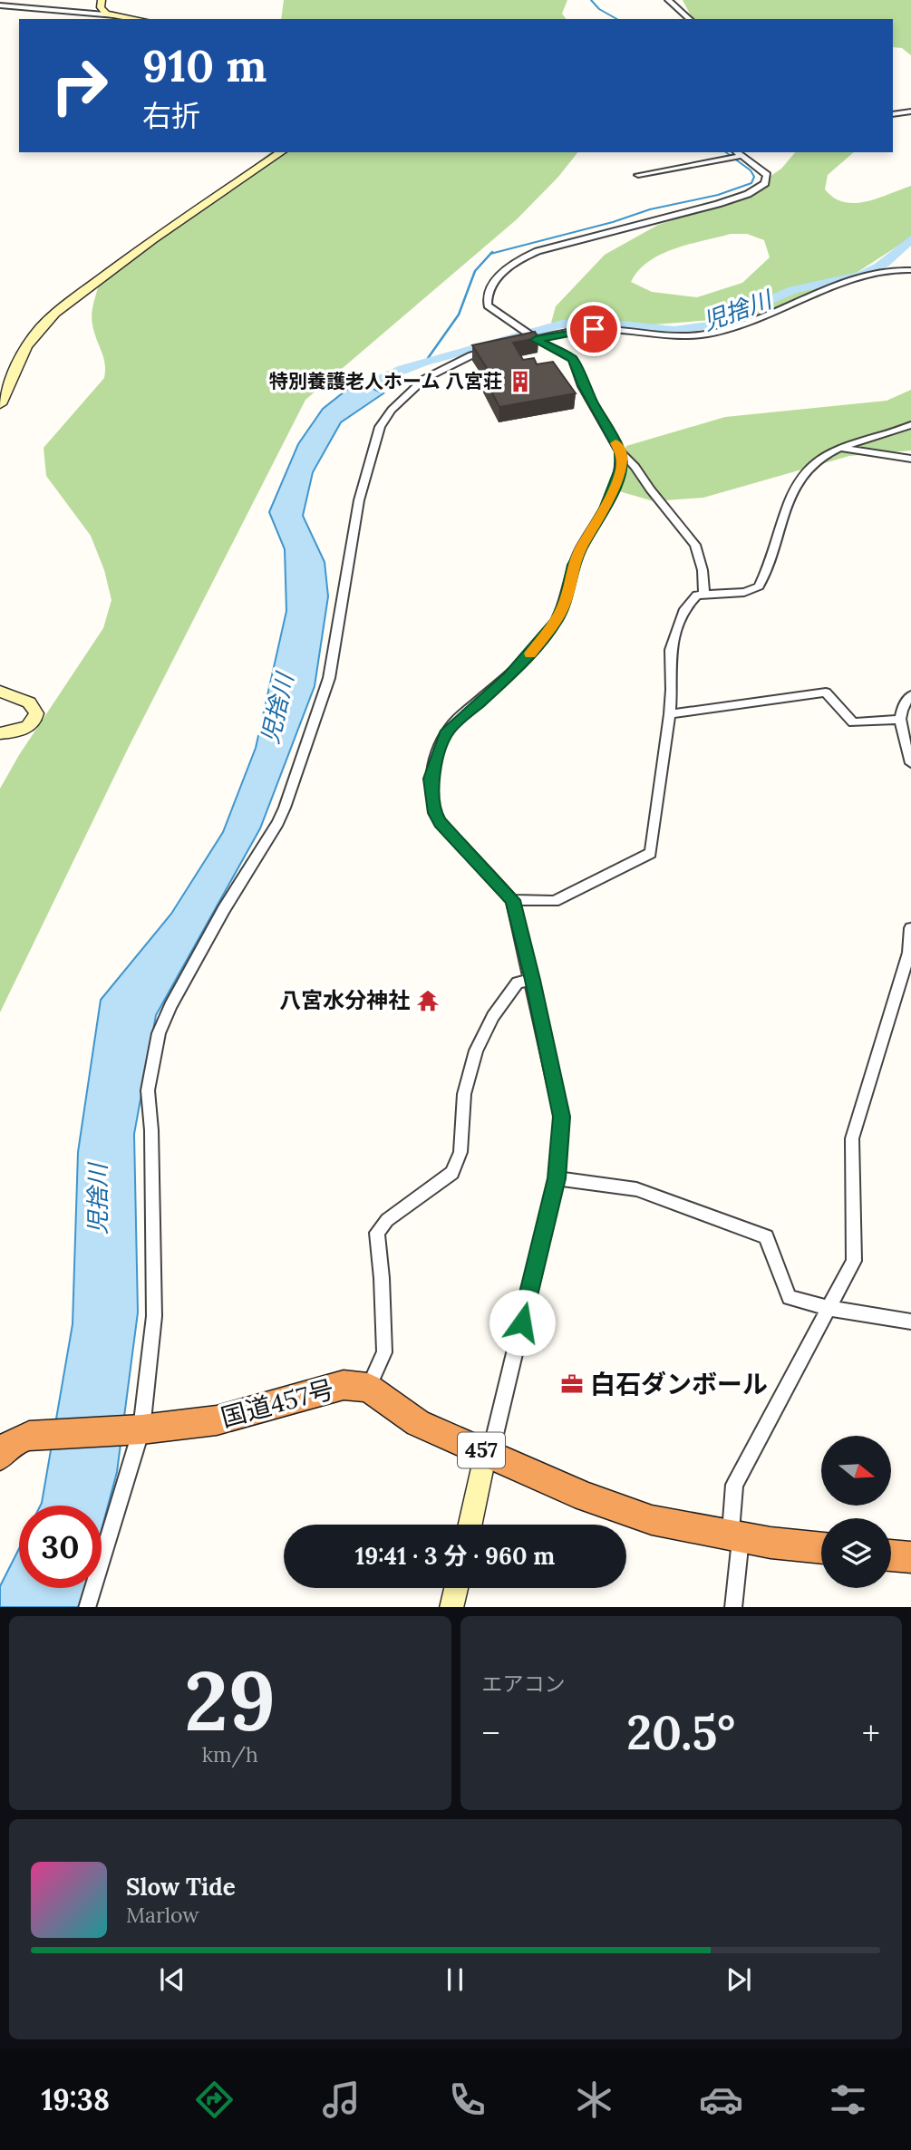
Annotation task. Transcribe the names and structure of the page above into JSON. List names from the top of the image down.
{
  "streets": {
    "highway": ["国道457号", "457"]
  },
  "crossings": [
    ["国道457号", "457"]
  ],
  "water": ["児捨川"],
  "places": {
    "building": ["特別養護老人ホーム 八宮荘"],
    "temple": ["八宮水分神社"],
    "office": ["白石ダンボール"]
  },
  "north": "right",
  "page": {
    "turn": ["910 m", "右折"],
    "limit": "30",
    "trip": "19:41 · 3 分 · 960 m",
    "tile": [
      ["29", "km/h"],
      "エアコン"
    ],
    "heat": ["−", "20.5°", "+"],
    "song": ["Slow Tide", "Marlow"],
    "tabs": "19:38"
  }
}
